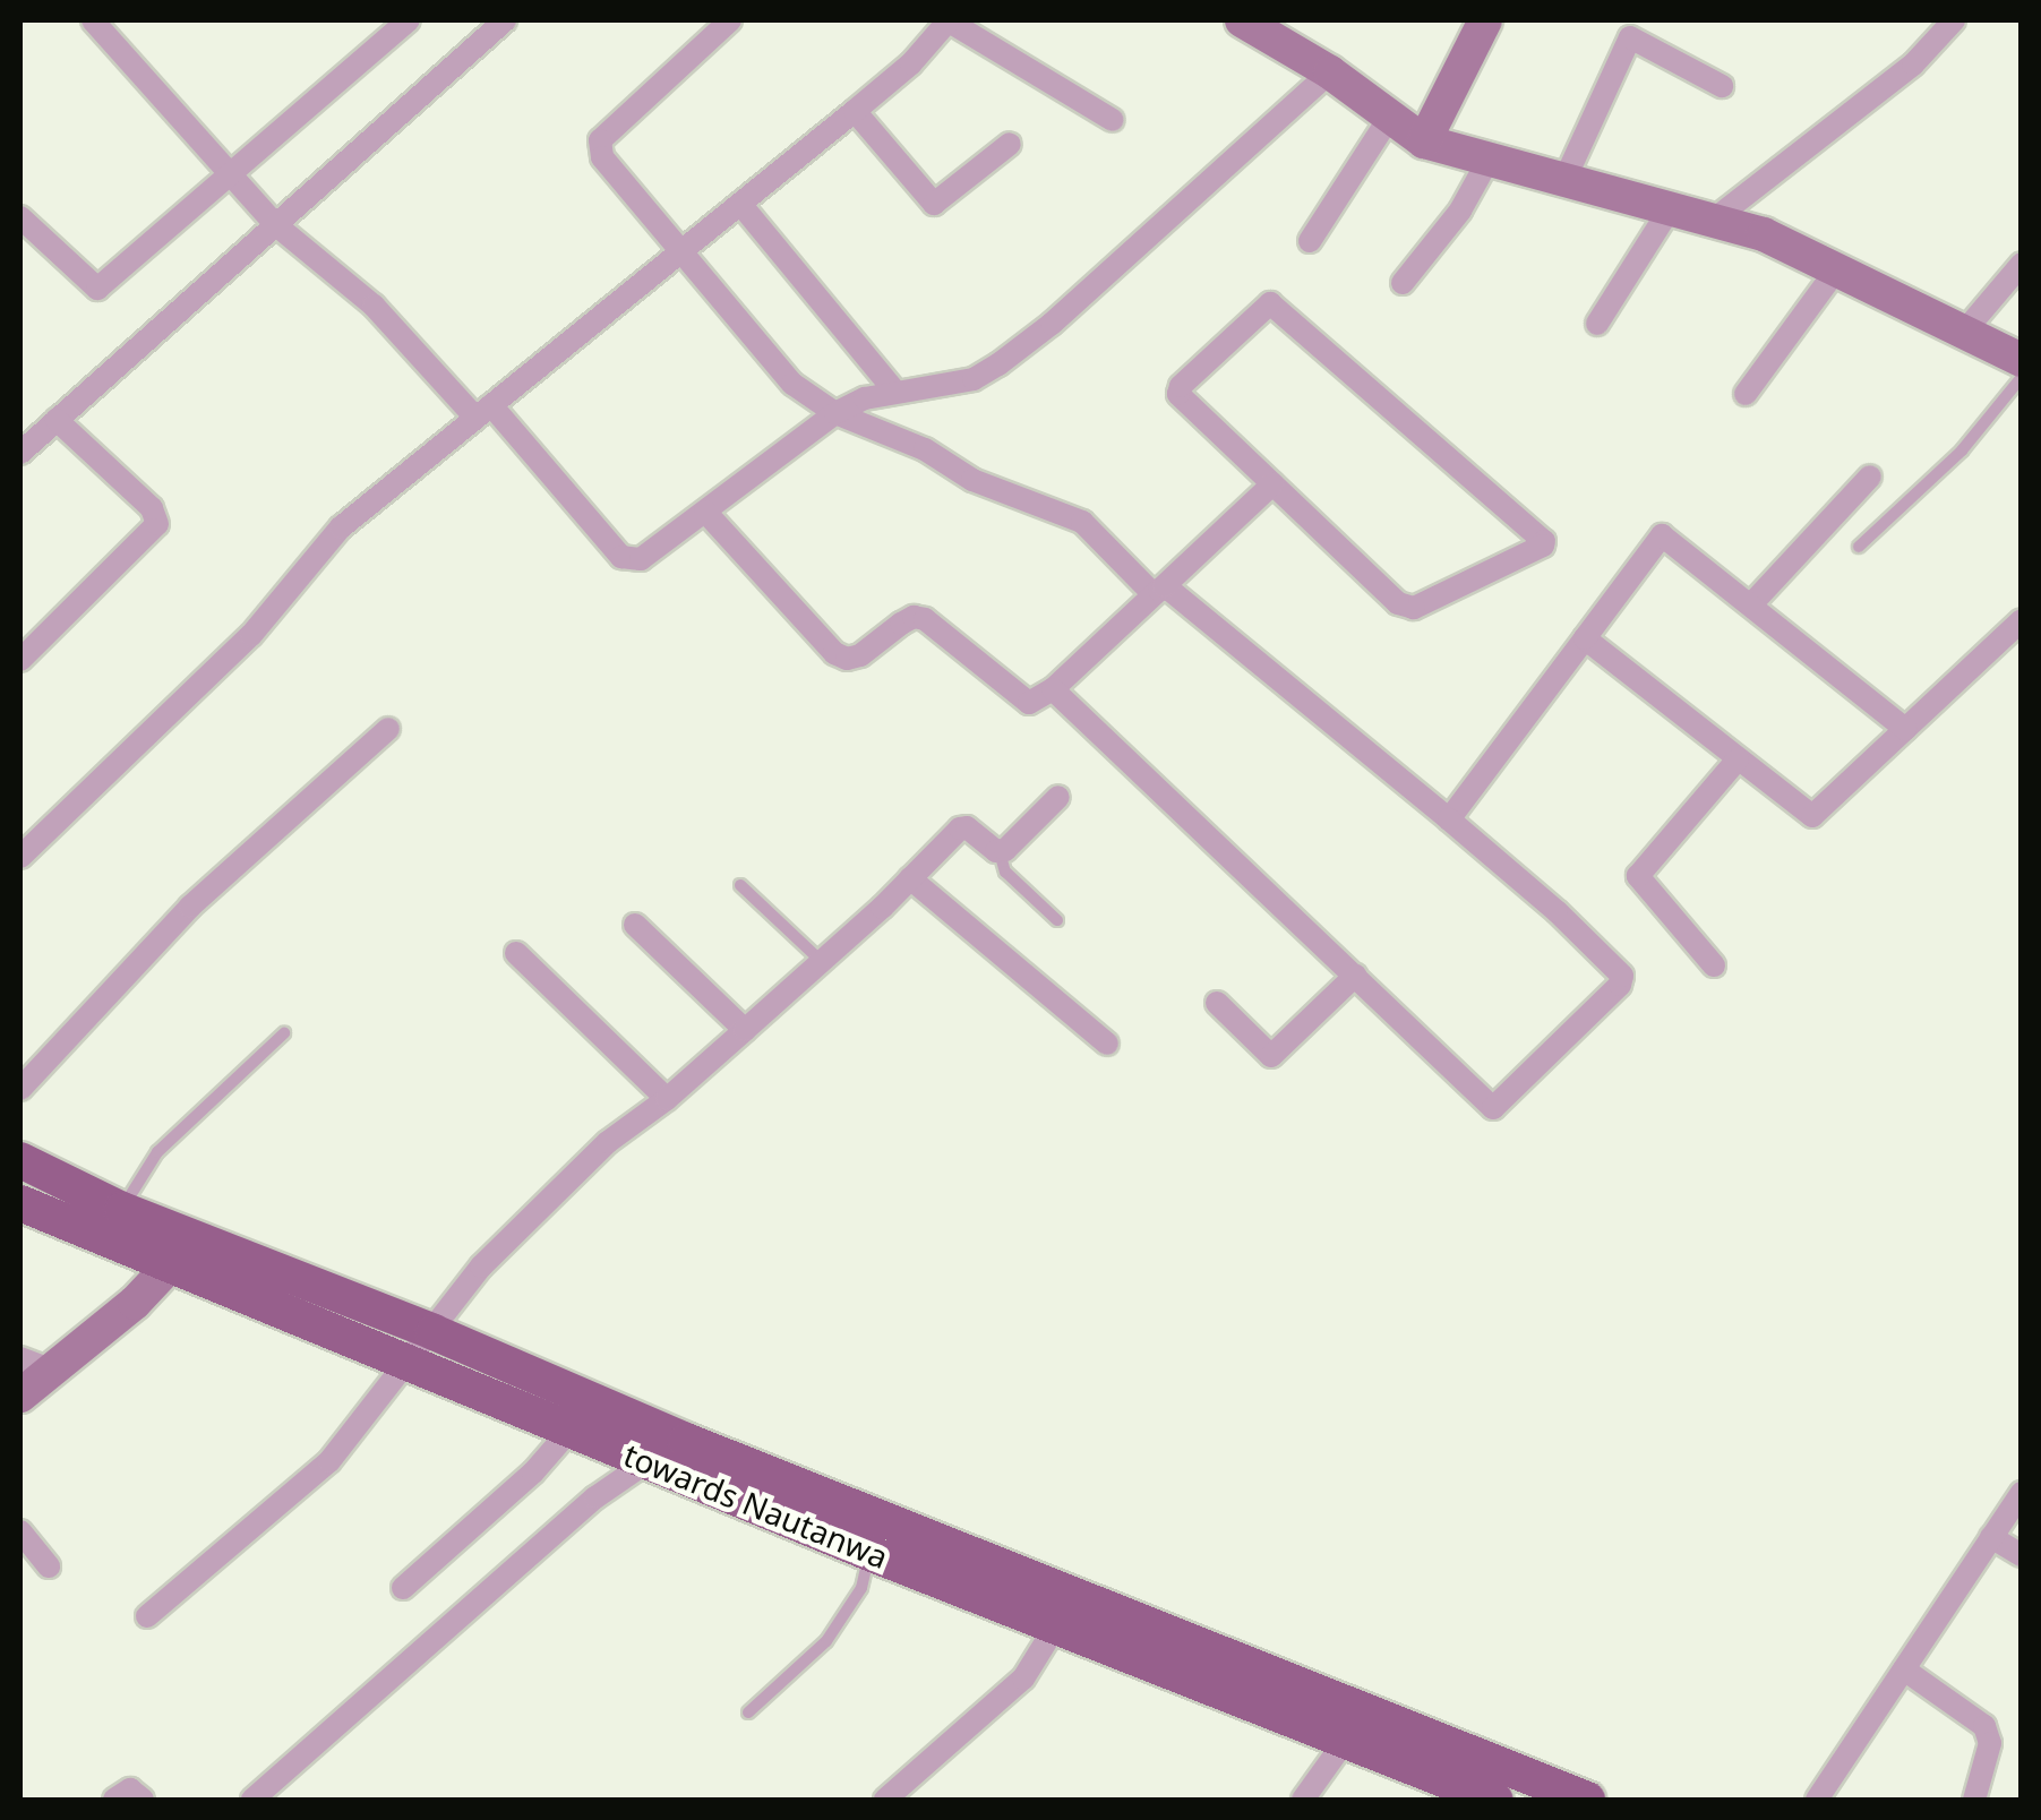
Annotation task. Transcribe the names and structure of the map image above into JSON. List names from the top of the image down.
{
  "streets": {
    "main road": ["towards Nautanwa"]
  }
}
